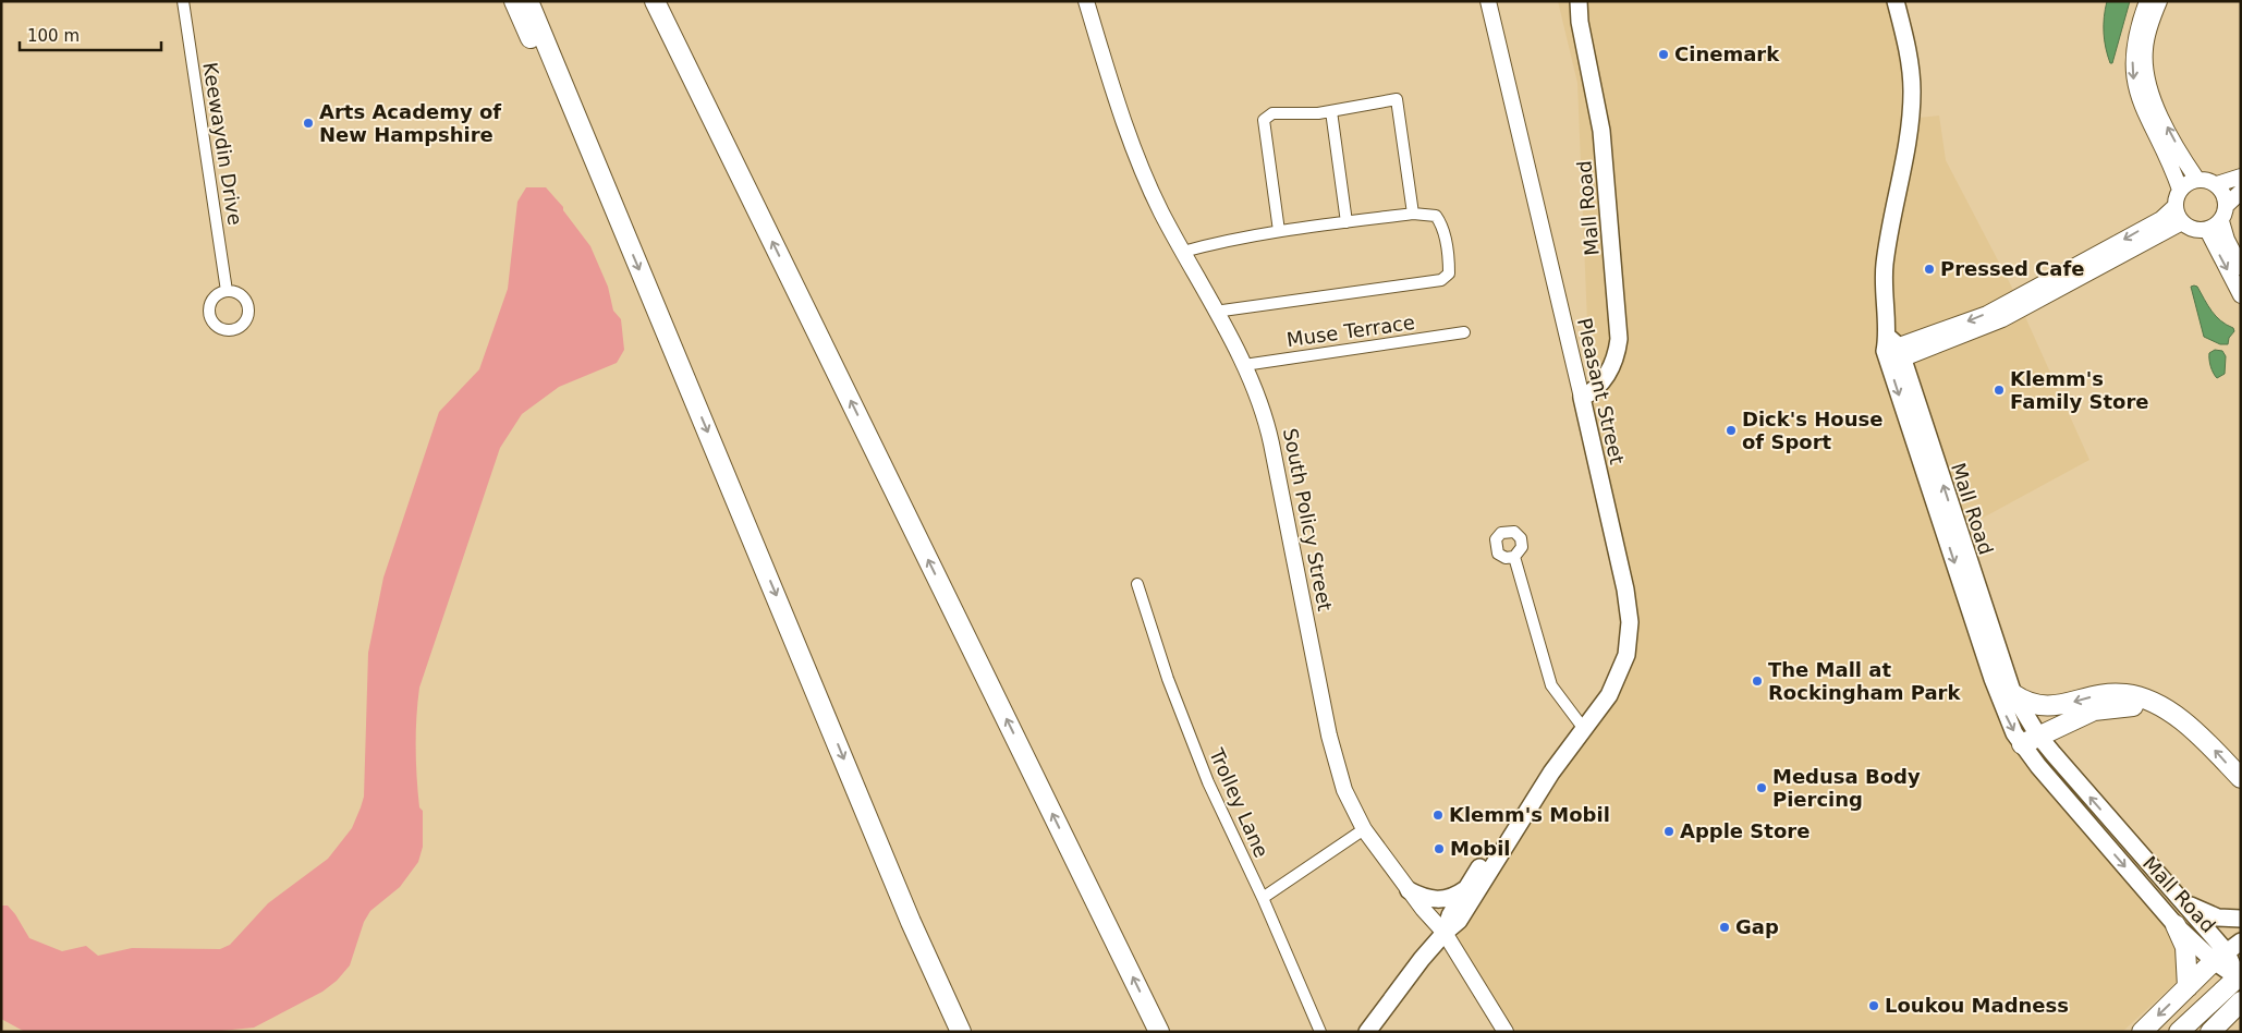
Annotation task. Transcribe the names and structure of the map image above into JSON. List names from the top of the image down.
{
  "streets": {
    "main road": ["Mall Road", "Pleasant Street", "South Policy Street"],
    "street": ["Keewaydin Drive", "Muse Terrace", "Trolley Lane"]
  },
  "crossings": [
    ["Mall Road", "Pleasant Street"],
    ["Muse Terrace", "South Policy Street"],
    ["Pleasant Street", "South Policy Street"]
  ],
  "places": [
    "Cinemark",
    "Arts Academy of New Hampshire",
    "Pressed Cafe",
    "Klemm's Family Store",
    "Dick's House of Sport",
    "The Mall at Rockingham Park",
    "Medusa Body Piercing",
    "Klemm's Mobil",
    "Apple Store",
    "Mobil",
    "Gap",
    "Loukou Madness"
  ],
  "scale_bar": "100 m"
}
